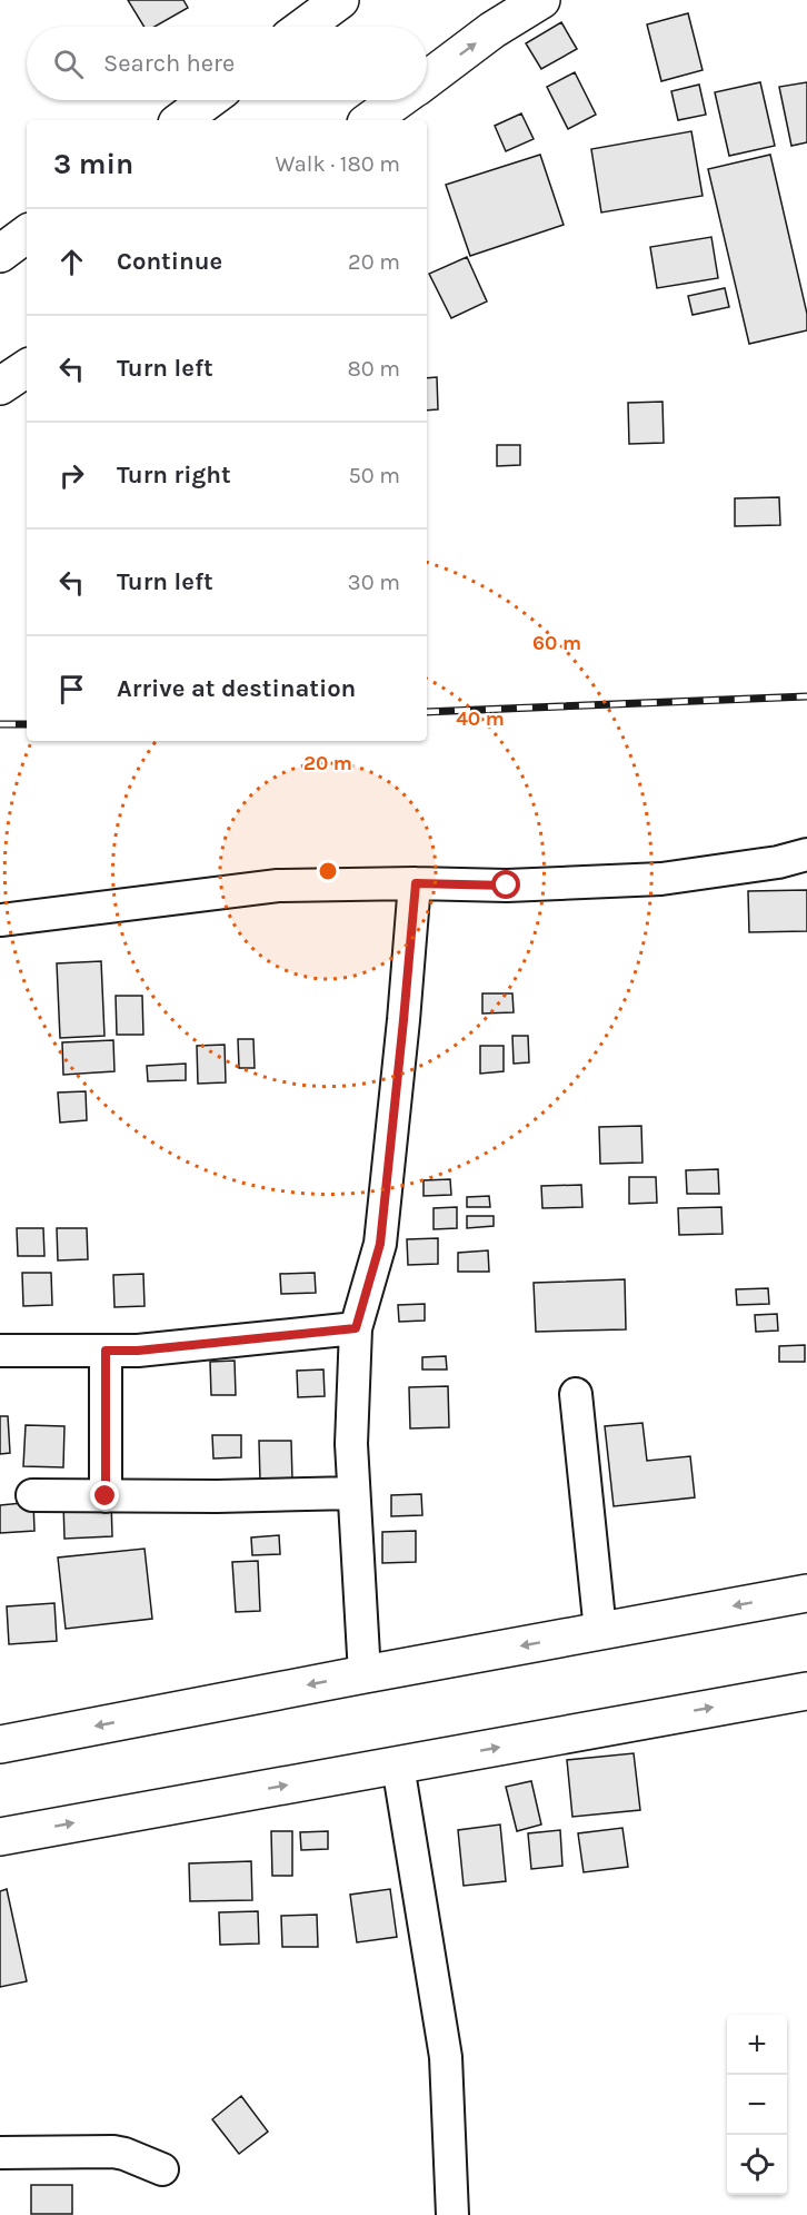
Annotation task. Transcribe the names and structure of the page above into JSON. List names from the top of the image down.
{
  "page": {
    "search": "Search here",
    "heading": ["3 min", "Walk · 180 m"],
    "list": [
      ["Continue", "20 m"],
      ["Turn left", "80 m"],
      ["Turn right", "50 m"],
      ["Turn left", "30 m"],
      "Arrive at destination"
    ],
    "map_buttons": ["+", "−"]
  },
  "rings": ["60 m", "40 m", "20 m"]
}
